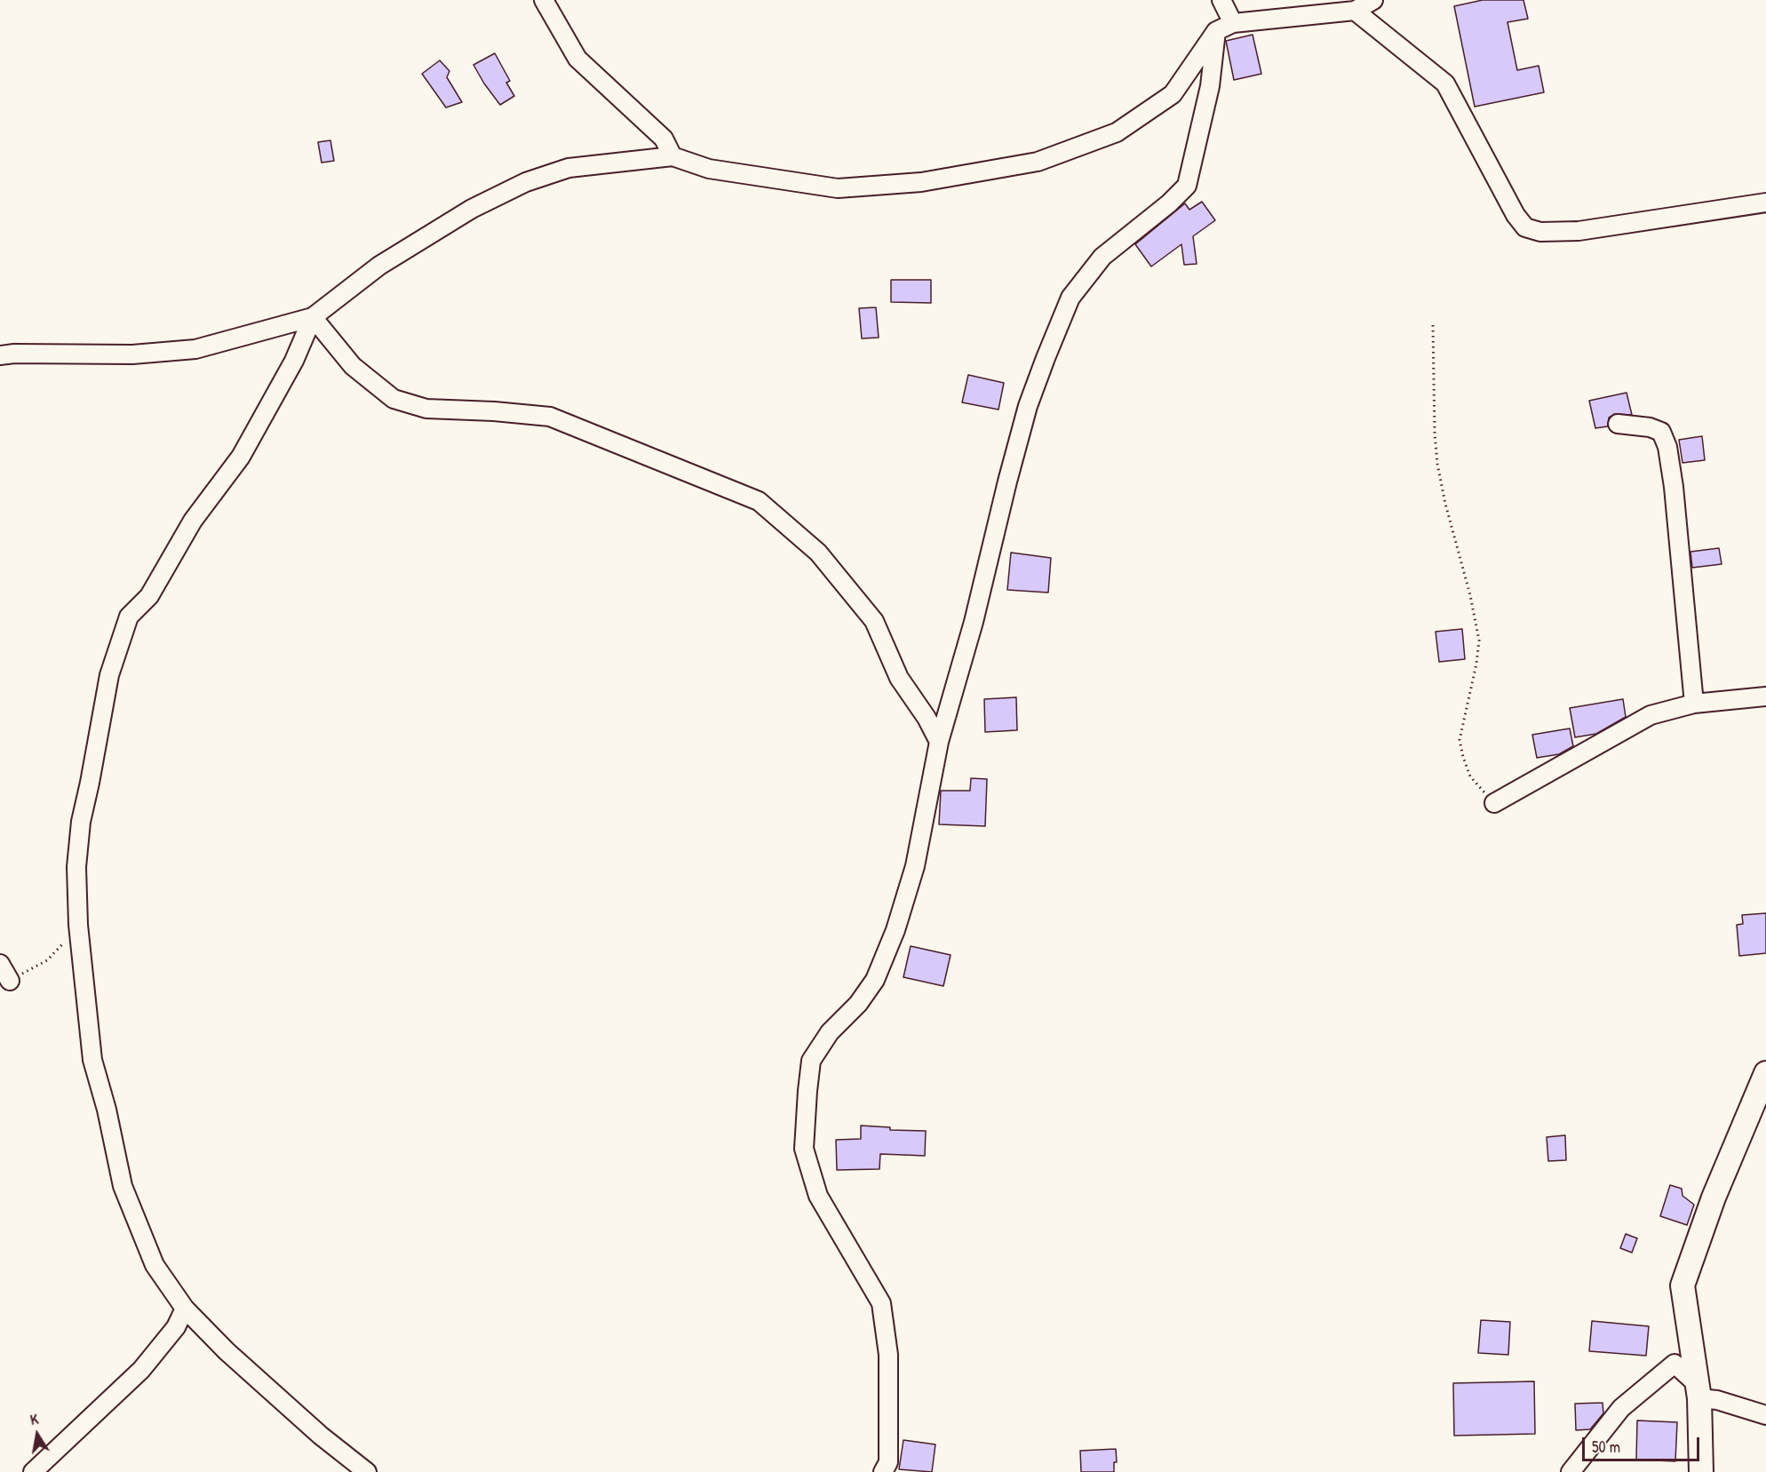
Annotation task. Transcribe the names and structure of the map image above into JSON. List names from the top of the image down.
{
  "scale_bar": "50 m",
  "north": "top"
}
